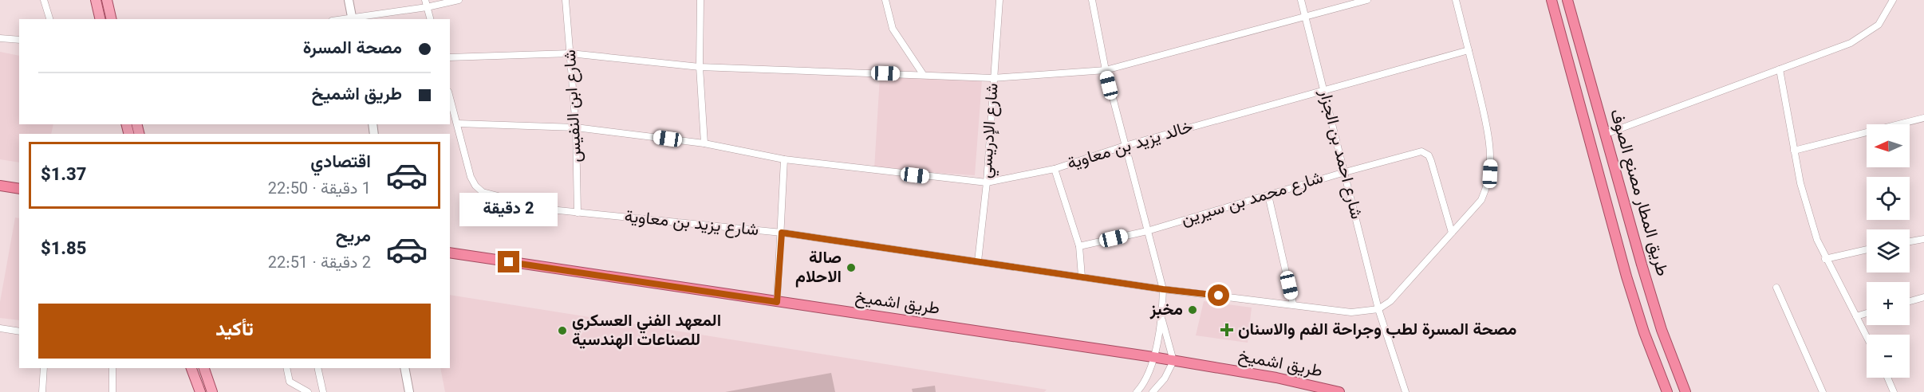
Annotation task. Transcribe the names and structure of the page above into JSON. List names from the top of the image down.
{
  "streets": {
    "highway": ["طريق المطار مصنع الصوف", "طريق اشميخ"],
    "street": [
      "شارع ابن النفيس",
      "شارع الإدريسي",
      "خالد يزيد بن معاوية",
      "شارع احمد بن الجزار",
      "شارع محمد بن سيرين",
      "شارع يزيد بن معاوية"
    ]
  },
  "crossings": [
    ["شارع ابن النفيس", "خالد يزيد بن معاوية"],
    ["شارع ابن النفيس", "شارع يزيد بن معاوية"],
    ["شارع الإدريسي", "خالد يزيد بن معاوية"],
    ["شارع الإدريسي", "شارع يزيد بن معاوية"],
    ["خالد يزيد بن معاوية", "شارع احمد بن الجزار"],
    ["خالد يزيد بن معاوية", "شارع يزيد بن معاوية"],
    ["شارع احمد بن الجزار", "شارع محمد بن سيرين"],
    ["شارع احمد بن الجزار", "شارع يزيد بن معاوية"]
  ],
  "places": {
    "other": ["صالة الاحلام", "مخبز", "المعهد الفني العسكري للصناعات الهندسية"],
    "health": ["مصحة المسرة لطب وجراحة الفم والاسنان"]
  },
  "north": "left",
  "page": {
    "banner": ["مصحة المسرة", "طريق اشميخ"],
    "map_buttons": ["+", "−"],
    "list": [
      {
        "name": "اقتصادي",
        "note": "1 دقيقة · 22:50",
        "value": "$1.37"
      },
      {
        "name": "مريح",
        "note": "2 دقيقة · 22:51",
        "value": "$1.85"
      }
    ],
    "bubble": "2 دقيقة",
    "buttons": "تأكيد"
  }
}
